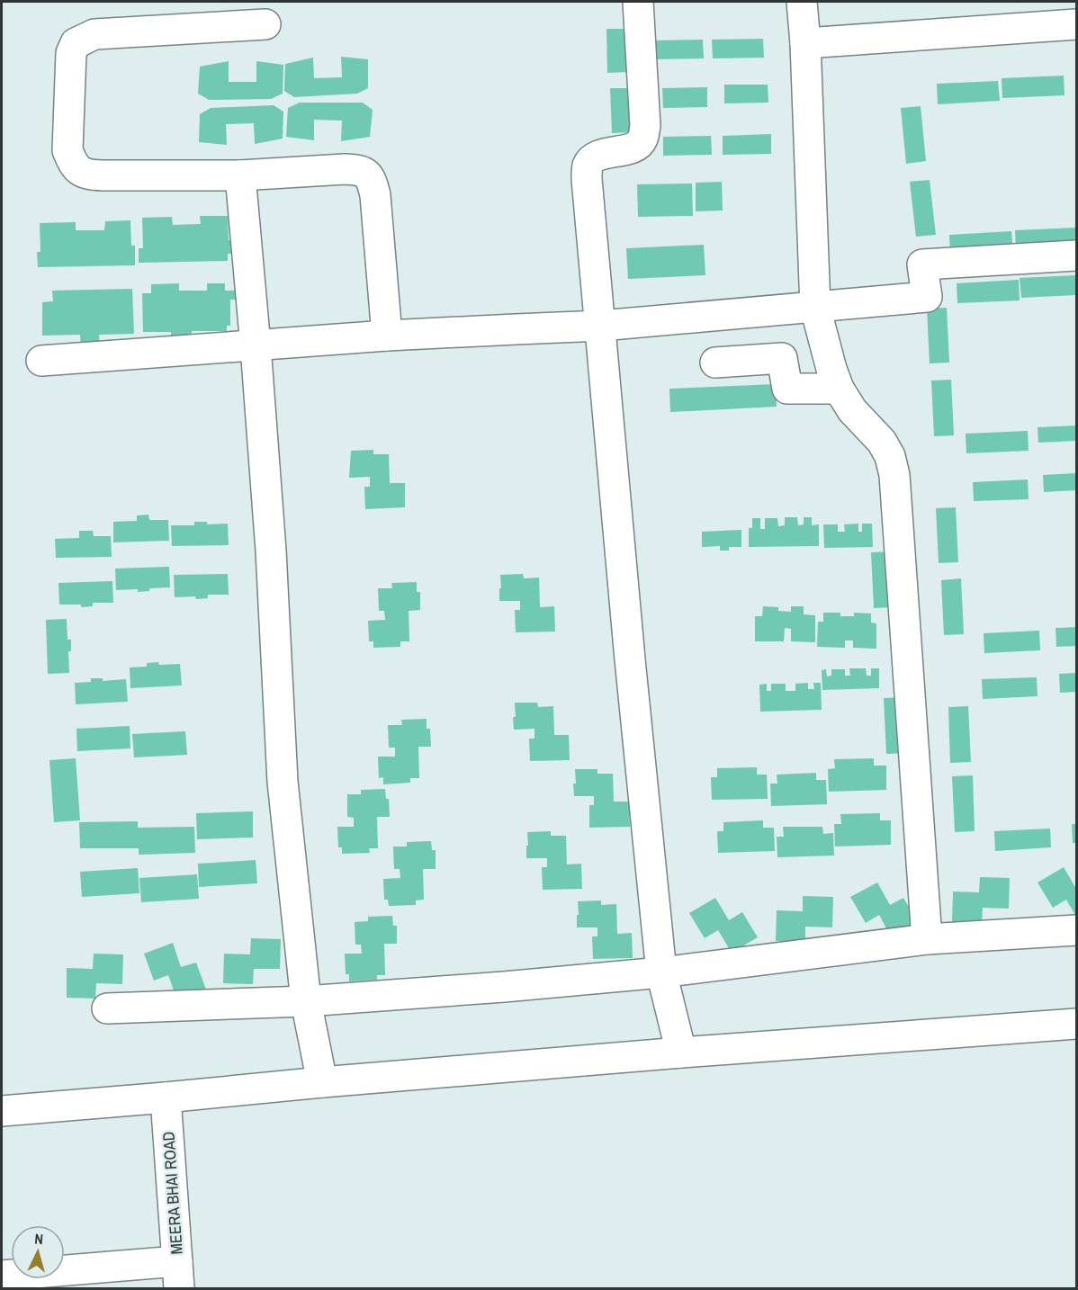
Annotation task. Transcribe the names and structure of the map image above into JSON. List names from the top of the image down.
{
  "streets": {
    "street": ["MEERA BHAI ROAD"]
  },
  "north": "top"
}
